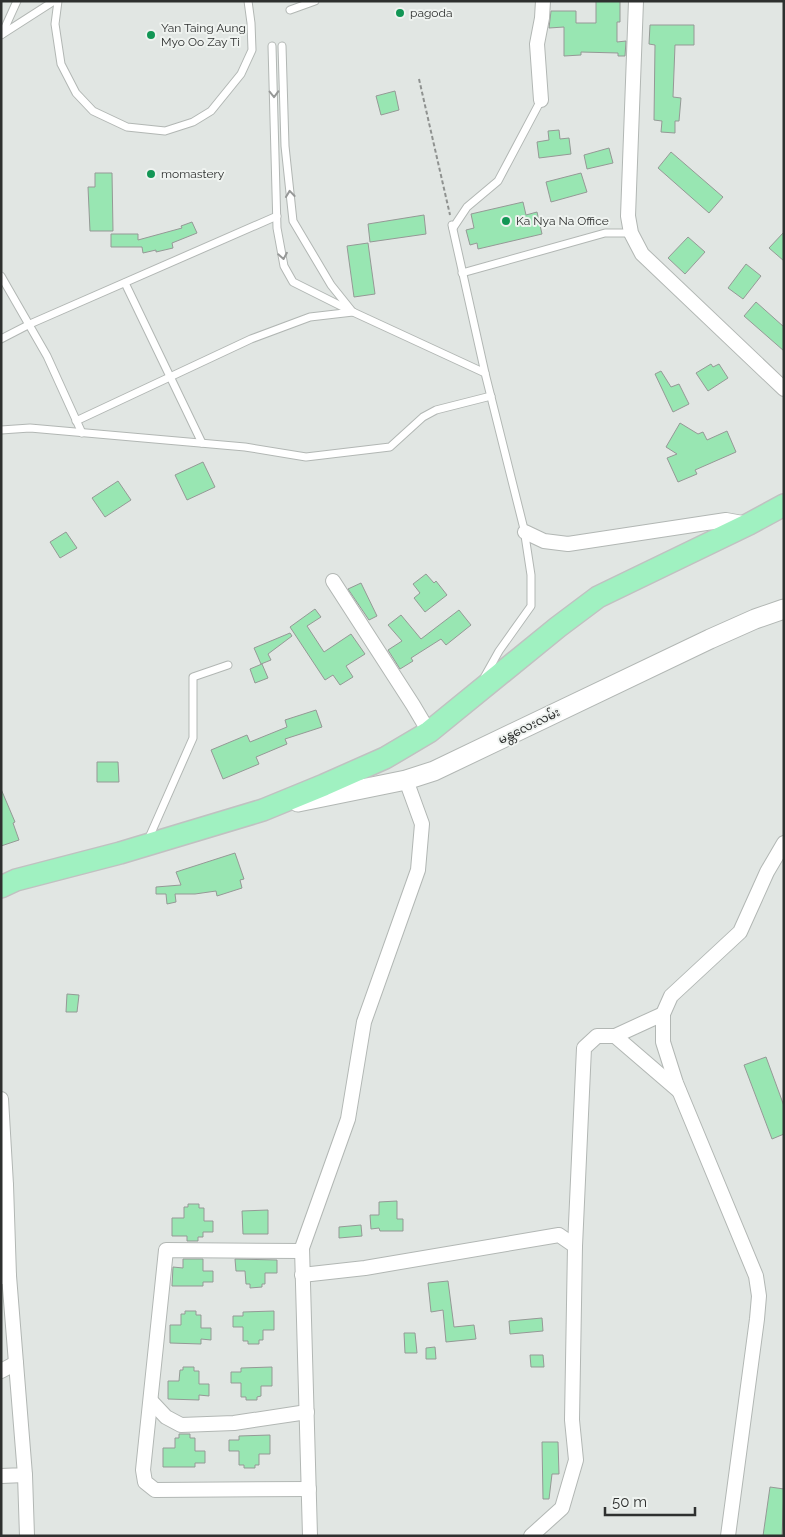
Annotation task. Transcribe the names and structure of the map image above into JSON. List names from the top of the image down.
{
  "streets": {
    "main road": ["မန္တလေးလမ်း"]
  },
  "places": [
    "pagoda",
    "Yan Taing Aung Myo Oo Zay Ti",
    "momastery",
    "Ka Nya Na Office"
  ],
  "scale_bar": "50 m"
}
